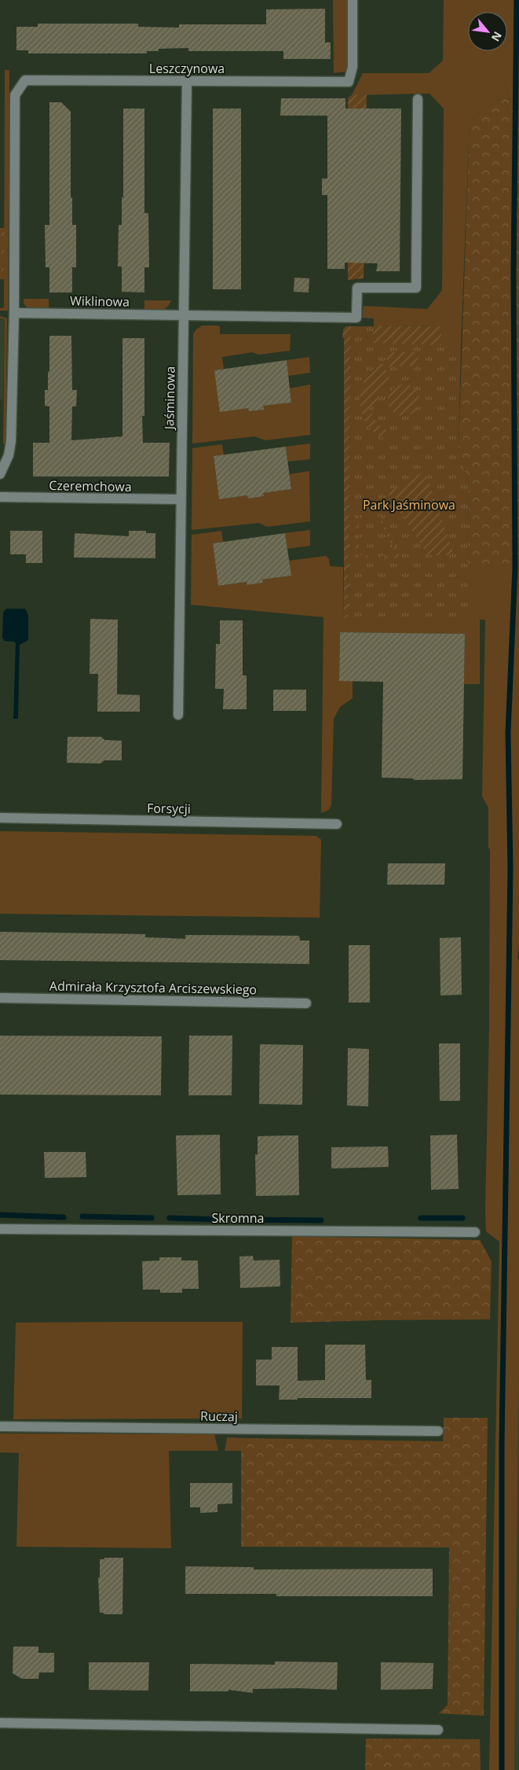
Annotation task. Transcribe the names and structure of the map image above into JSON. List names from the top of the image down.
{
  "streets": {
    "street": [
      "Leszczynowa",
      "Wiklinowa",
      "Jaśminowa",
      "Czeremchowa",
      "Forsycji",
      "Admirała Krzysztofa Arciszewskiego",
      "Skromna",
      "Ruczaj"
    ]
  },
  "crossings": [
    ["Leszczynowa", "Wiklinowa"],
    ["Leszczynowa", "Jaśminowa"],
    ["Wiklinowa", "Jaśminowa"],
    ["Jaśminowa", "Czeremchowa"]
  ],
  "parks": ["Park Jaśminowa"],
  "north": "bottom right"
}
